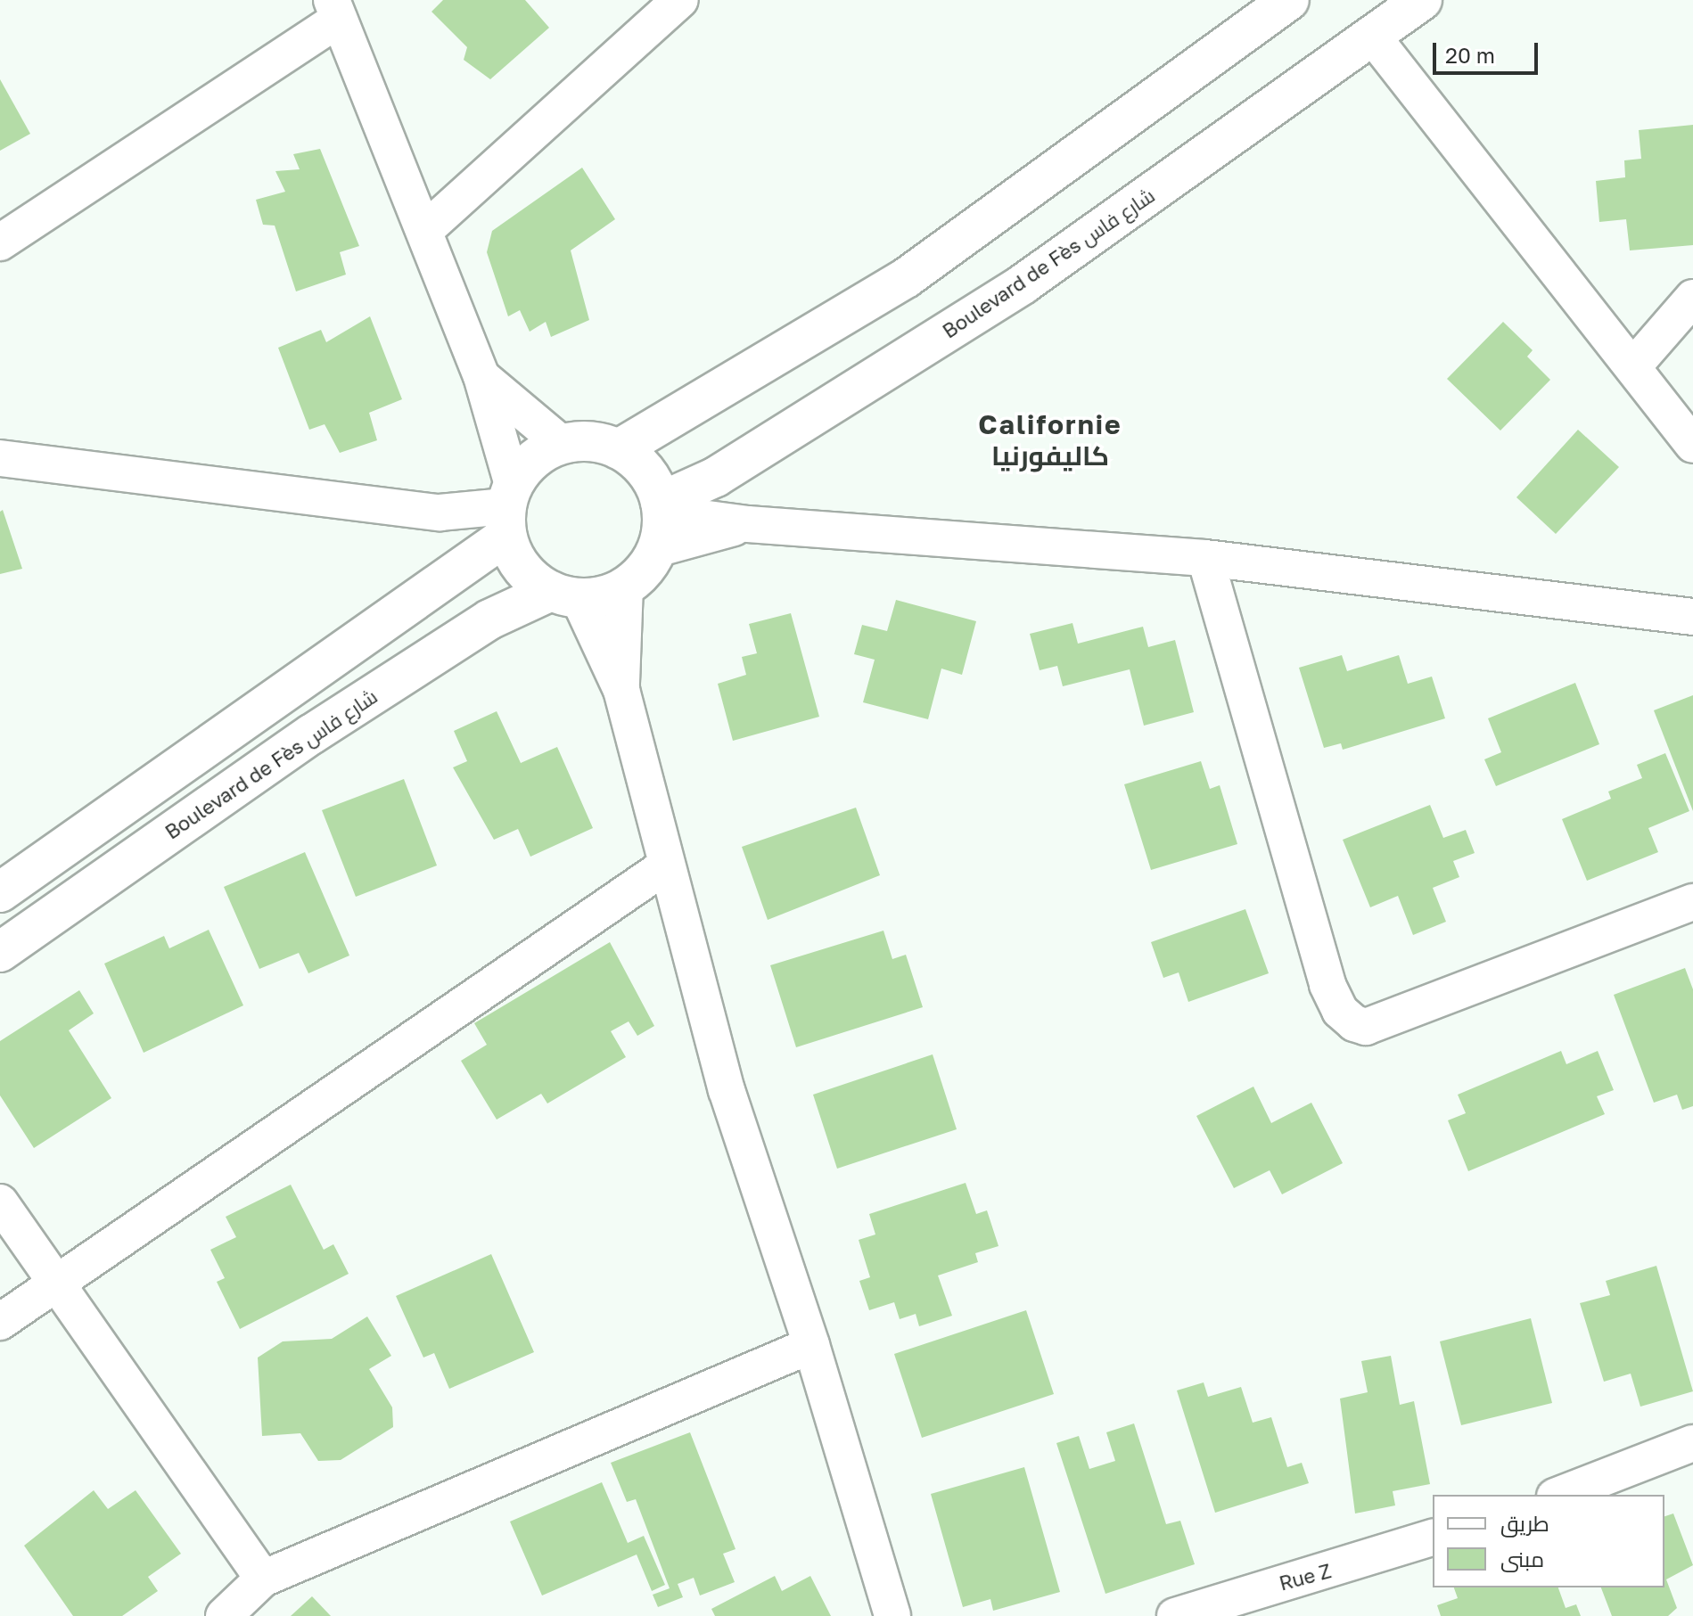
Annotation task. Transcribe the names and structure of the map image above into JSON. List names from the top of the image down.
{
  "streets": {
    "main road": ["Boulevard de Fès شارع فاس"],
    "street": ["Rue Z"]
  },
  "districts": ["Californie كاليفورنيا"],
  "legend": ["طريق", "مبنى"],
  "scale_bar": "20 m"
}
